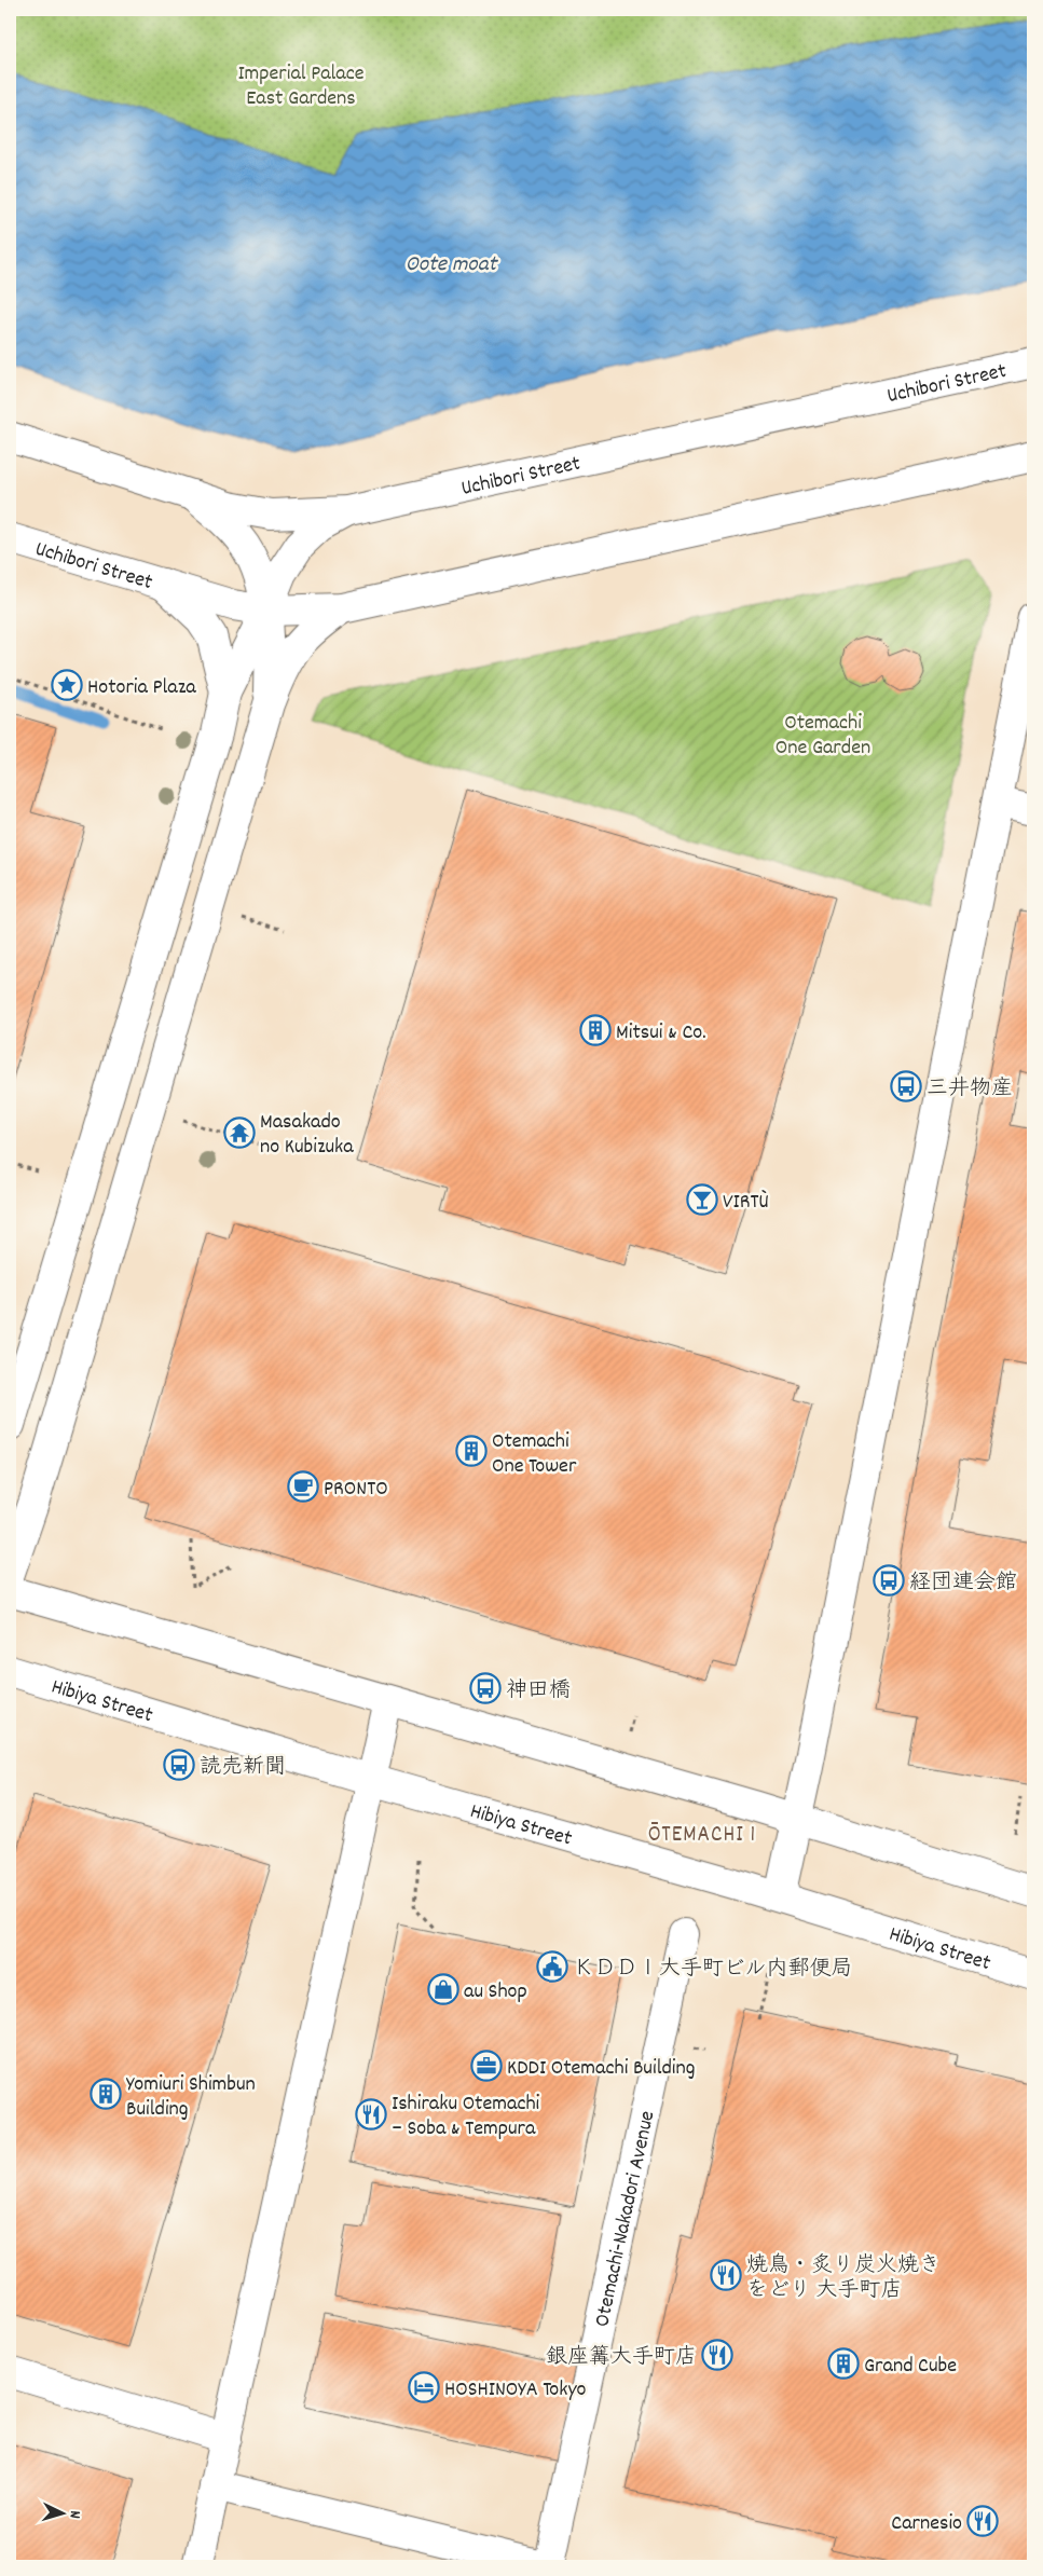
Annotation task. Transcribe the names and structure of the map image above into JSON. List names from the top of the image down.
{
  "streets": {
    "street": ["Uchibori Street", "Hibiya Street", "Otemachi-Nakadori Avenue"]
  },
  "districts": ["ŌTEMACHI 1"],
  "water": ["Oote moat"],
  "parks": ["Imperial Palace East Gardens", "Otemachi One Garden"],
  "places": {
    "place": ["Hotoria Plaza"],
    "building": [
      "Mitsui & Co.",
      "Otemachi One Tower",
      "Yomiuri Shimbun Building",
      "Grand Cube"
    ],
    "bus stop": [
      "三井物産",
      "経団連会館",
      "神田橋",
      "読売新聞"
    ],
    "temple": ["Masakado no Kubizuka"],
    "bar": ["VIRTÙ"],
    "cafe": ["PRONTO"],
    "public building": ["ＫＤＤＩ大手町ビル内郵便局"],
    "shop": ["au Shop"],
    "office": ["KDDI Otemachi Building"],
    "restaurant": [
      "Ishiraku Otemachi – Soba & Tempura",
      "焼鳥・炙り炭火焼き をどり 大手町店",
      "銀座篝大手町店",
      "Carnesio"
    ],
    "hotel": ["HOSHINOYA Tokyo"]
  },
  "north": "right"
}
